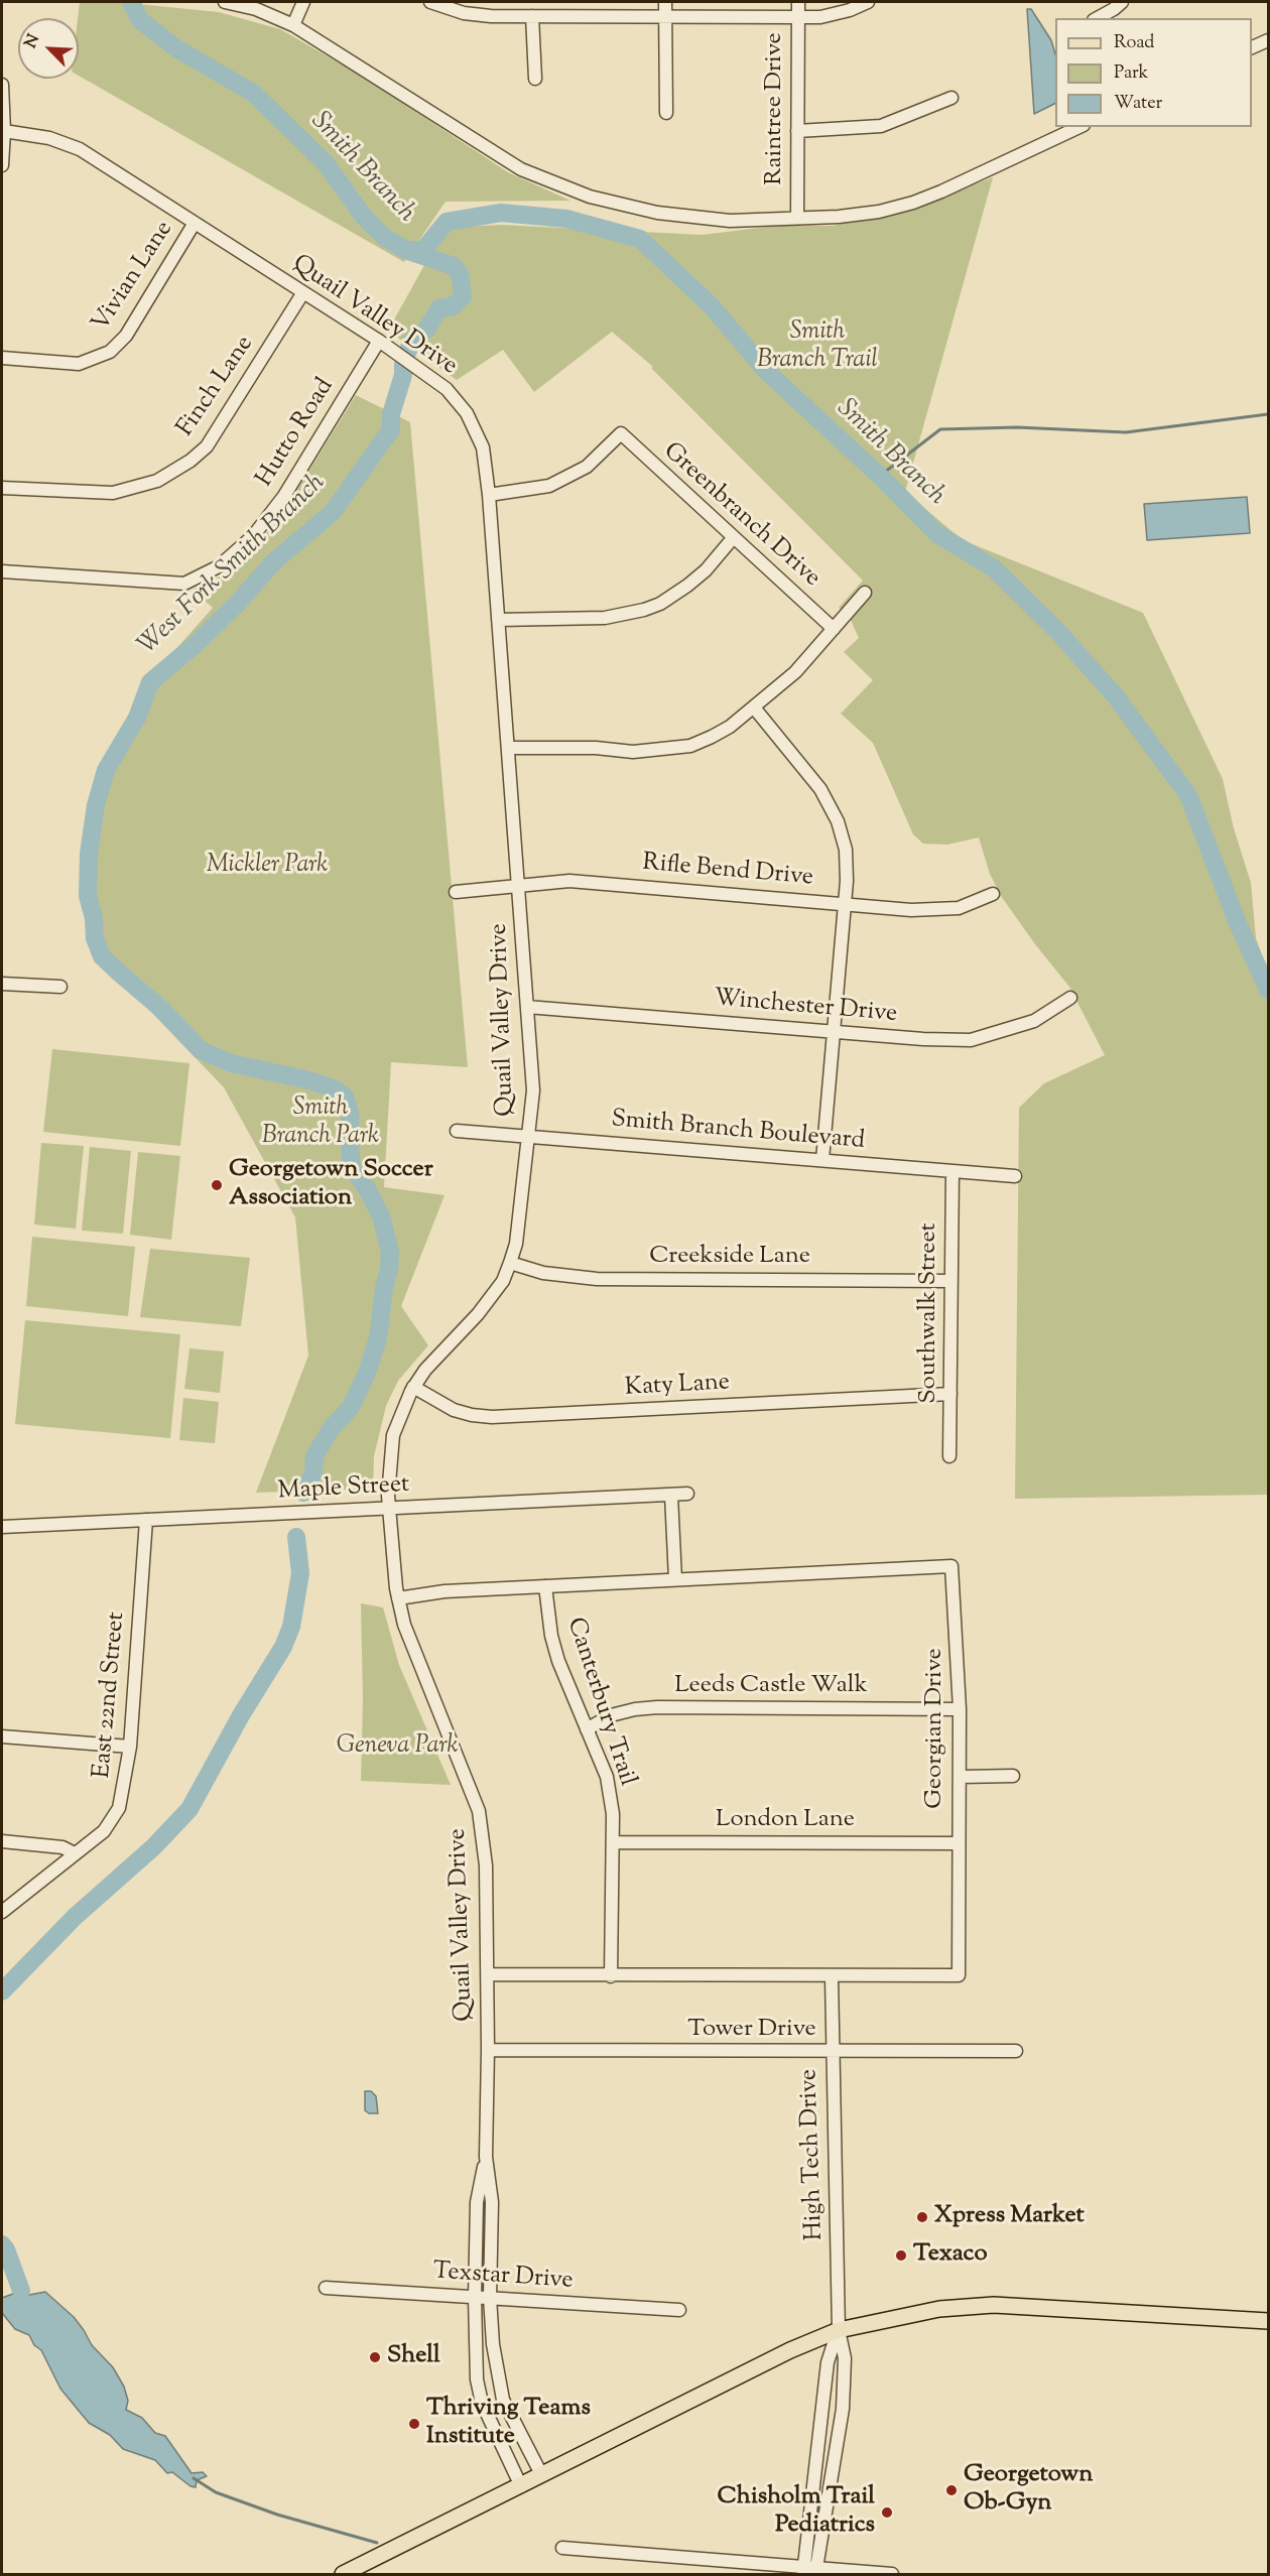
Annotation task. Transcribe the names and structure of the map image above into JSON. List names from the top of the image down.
{
  "streets": {
    "street": [
      "Raintree Drive",
      "Vivian Lane",
      "Quail Valley Drive",
      "Finch Lane",
      "Hutto Road",
      "Greenbranch Drive",
      "Rifle Bend Drive",
      "Winchester Drive",
      "Smith Branch Boulevard",
      "Creekside Lane",
      "Southwalk Street",
      "Katy Lane",
      "Maple Street",
      "Leeds Castle Walk",
      "East 22nd Street",
      "Canterbury Trail",
      "Georgian Drive",
      "London Lane",
      "Tower Drive",
      "High Tech Drive",
      "Texstar Drive"
    ]
  },
  "crossings": [
    ["Vivian Lane", "Quail Valley Drive"],
    ["Quail Valley Drive", "Finch Lane"],
    ["Quail Valley Drive", "Hutto Road"],
    ["Quail Valley Drive", "Greenbranch Drive"],
    ["Quail Valley Drive", "Rifle Bend Drive"],
    ["Quail Valley Drive", "Winchester Drive"],
    ["Quail Valley Drive", "Smith Branch Boulevard"],
    ["Quail Valley Drive", "Creekside Lane"],
    ["Quail Valley Drive", "Katy Lane"],
    ["Quail Valley Drive", "Maple Street"],
    ["Quail Valley Drive", "Georgian Drive"],
    ["Quail Valley Drive", "Tower Drive"],
    ["Quail Valley Drive", "Texstar Drive"],
    ["Smith Branch Boulevard", "Southwalk Street"],
    ["Creekside Lane", "Southwalk Street"],
    ["Southwalk Street", "Katy Lane"],
    ["Maple Street", "East 22nd Street"],
    ["Leeds Castle Walk", "Canterbury Trail"],
    ["Leeds Castle Walk", "Georgian Drive"],
    ["Canterbury Trail", "Georgian Drive"],
    ["Canterbury Trail", "London Lane"],
    ["Georgian Drive", "London Lane"],
    ["Georgian Drive", "High Tech Drive"],
    ["Tower Drive", "High Tech Drive"]
  ],
  "water": ["Smith Branch", "West Fork Smith Branch"],
  "parks": [
    "Smith Branch Trail",
    "Mickler Park",
    "Smith Branch Park",
    "Geneva Park"
  ],
  "places": [
    "Georgetown Soccer Association",
    "Xpress Market",
    "Texaco",
    "Shell",
    "Thriving Teams Institute",
    "Georgetown Ob-Gyn",
    "Chisholm Trail Pediatrics"
  ],
  "legend": ["Road", "Park", "Water"],
  "north": "top left"
}
